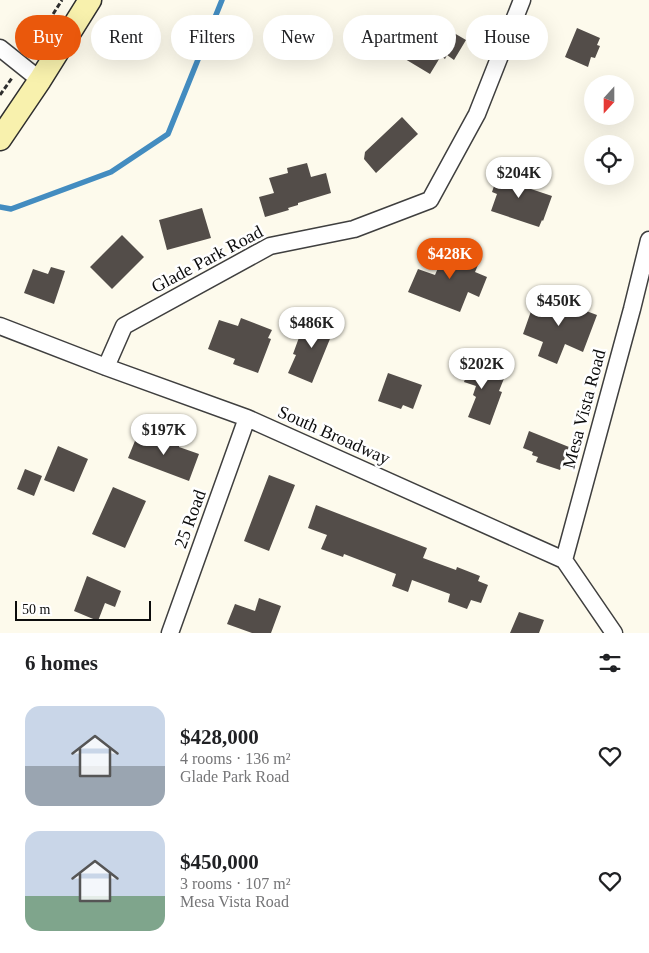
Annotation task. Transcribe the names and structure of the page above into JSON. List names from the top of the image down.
{
  "streets": {
    "street": [
      "Glade Park Road",
      "Mesa Vista Road",
      "South Broadway",
      "25 Road"
    ]
  },
  "crossings": [
    ["Glade Park Road", "South Broadway"],
    ["Mesa Vista Road", "South Broadway"],
    ["South Broadway", "25 Road"]
  ],
  "scale_bar": "50 m",
  "north": "bottom",
  "page": {
    "chip": [
      "Buy",
      "Rent",
      "Filters",
      "New",
      "Apartment",
      "House"
    ],
    "price": [
      "$204K",
      "$428K",
      "$450K",
      "$486K",
      "$202K",
      "$197K"
    ],
    "scale": "50 m",
    "heading": "6 homes",
    "list": [
      {
        "name": "$428,000",
        "note": "4 rooms · 136 m² · Glade Park Road"
      },
      {
        "name": "$450,000",
        "note": "3 rooms · 107 m² · Mesa Vista Road"
      }
    ]
  }
}
